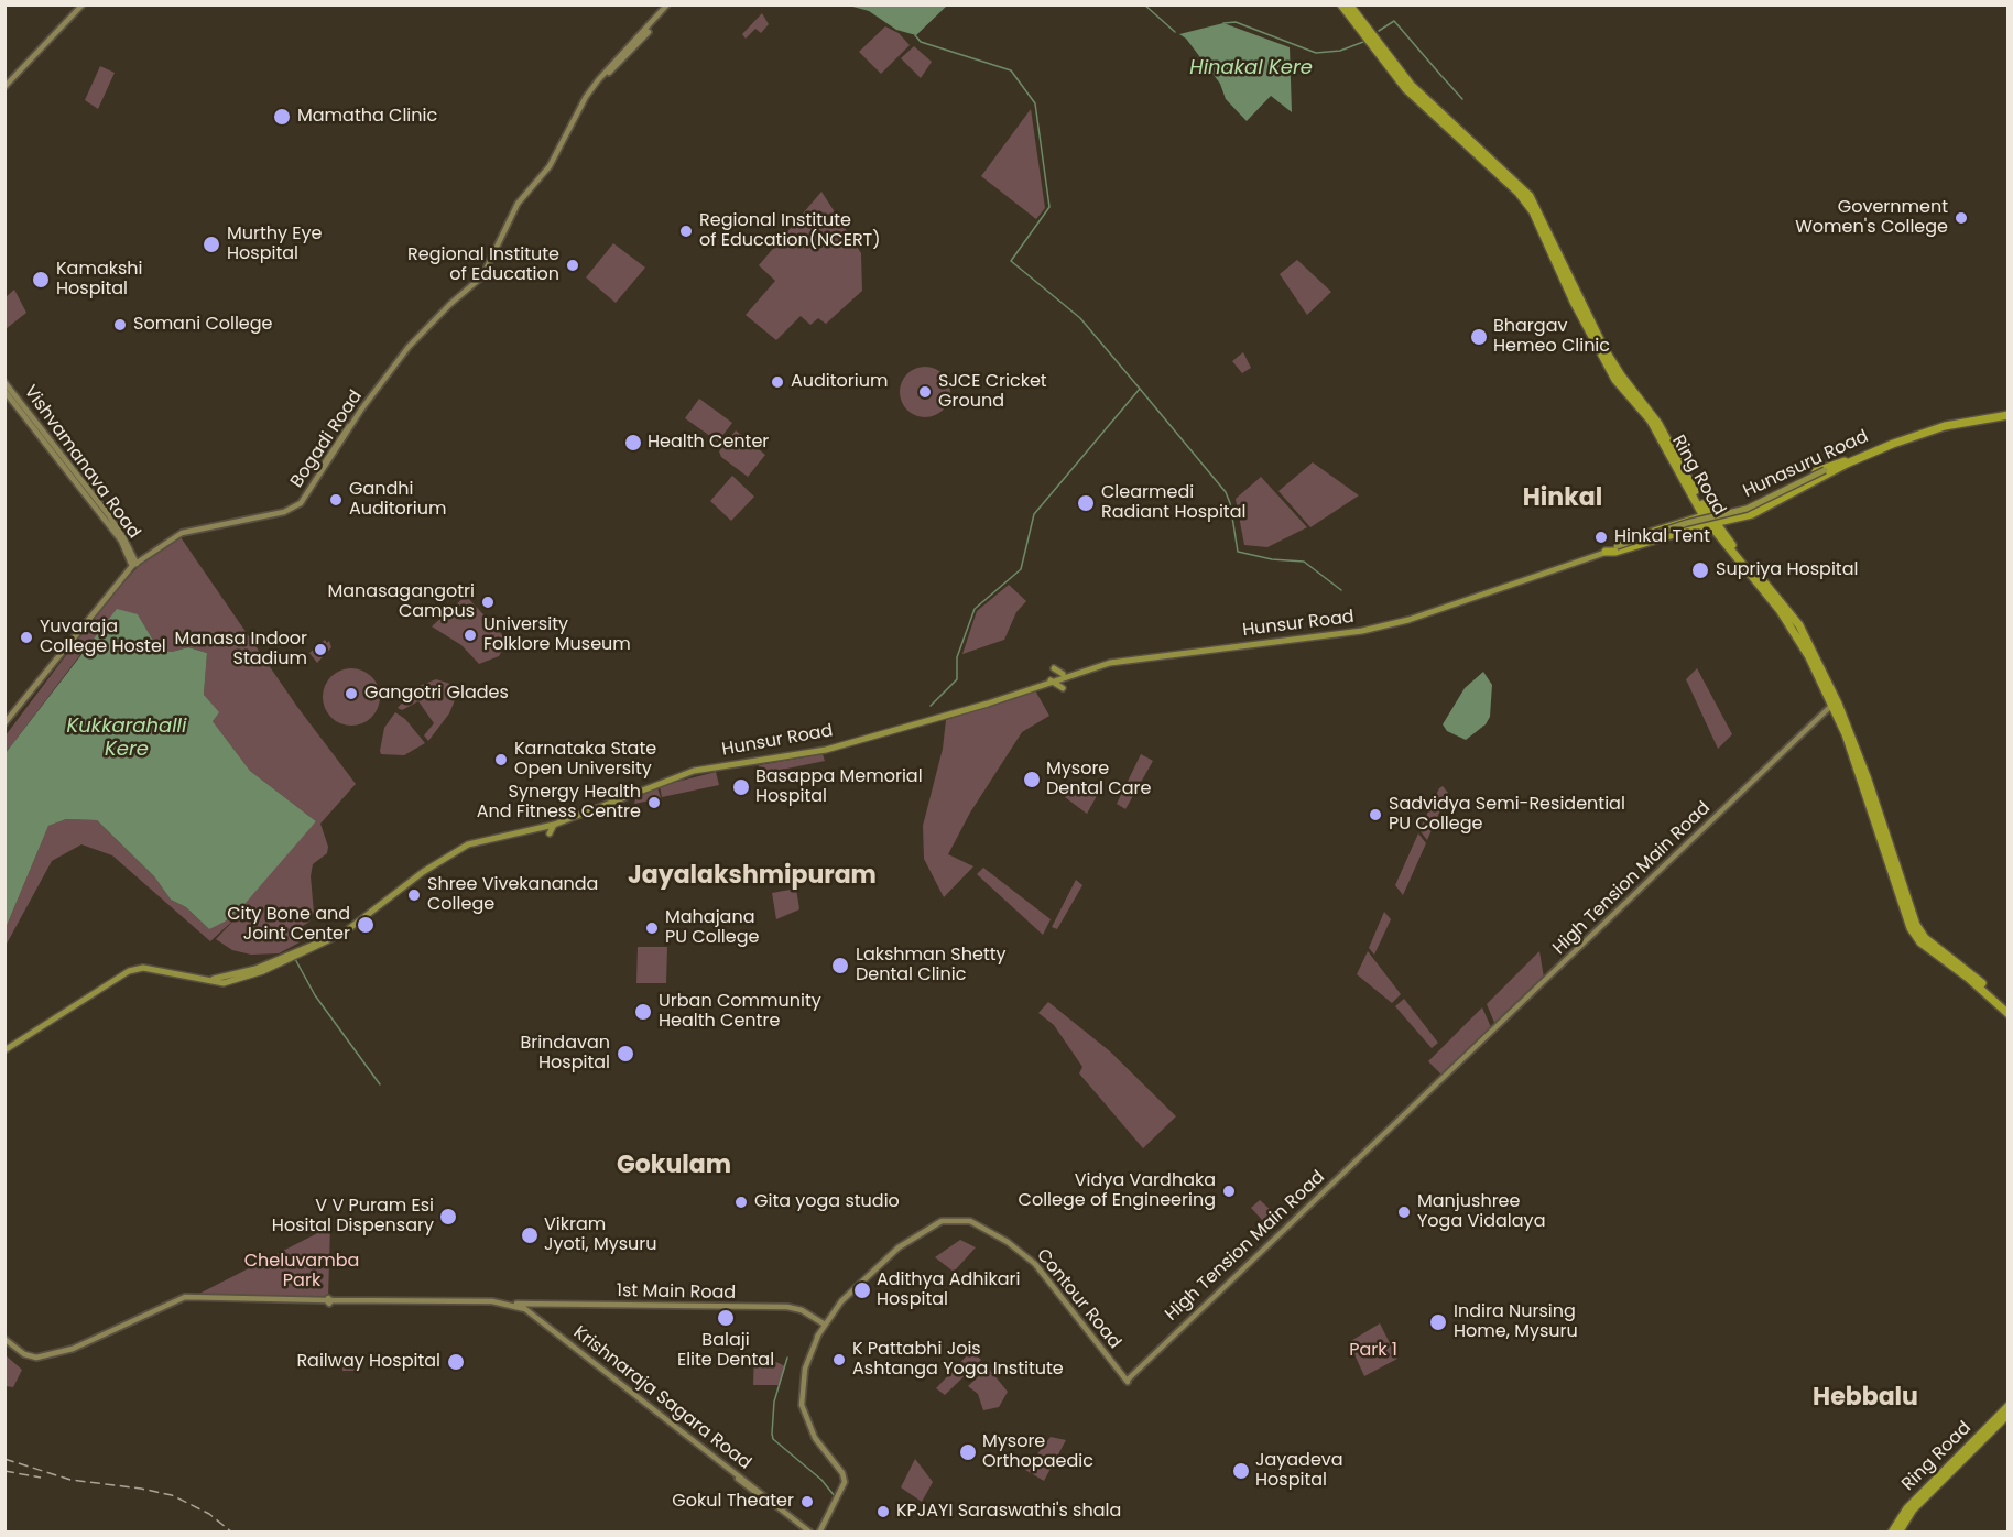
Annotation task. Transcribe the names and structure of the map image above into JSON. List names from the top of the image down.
{
  "streets": {
    "highway": ["Ring Road"],
    "main road": [
      "Bogadi Road",
      "Vishvamanava Road",
      "Hunasuru Road",
      "Hunsur Road",
      "High Tension Main Road",
      "1st Main Road",
      "Contour Road",
      "Krishnaraja Sagara Road"
    ]
  },
  "crossings": [
    ["Hunasuru Road", "Hunsur Road"],
    ["Ring Road", "High Tension Main Road"],
    ["High Tension Main Road", "Contour Road"],
    ["1st Main Road", "Contour Road"],
    ["1st Main Road", "Krishnaraja Sagara Road"]
  ],
  "districts": [
    "Hinkal",
    "Jayalakshmipuram",
    "Gokulam",
    "Hebbalu"
  ],
  "water": ["Hinakal Kere", "Kukkarahalli Kere"],
  "parks": ["Cheluvamba Park", "Park 1"],
  "places": [
    "Mamatha Clinic",
    "Government Women's College",
    "Regional Institute of Education(NCERT)",
    "Murthy Eye Hospital",
    "Regional Institute of Education",
    "Kamakshi Hospital",
    "Somani College",
    "Bhargav Hemeo Clinic",
    "Auditorium",
    "SJCE Cricket Ground",
    "Health Center",
    "Gandhi Auditorium",
    "Clearmedi Radiant Hospital",
    "Hinkal Tent",
    "Supriya Hospital",
    "Manasagangotri Campus",
    "University Folklore Museum",
    "Yuvaraja College Hostel",
    "Manasa Indoor Stadium",
    "Gangotri Glades",
    "Karnataka State Open University",
    "Mysore Dental Care",
    "Basappa Memorial Hospital",
    "Synergy Health And Fitness Centre",
    "Sadvidya Semi-Residential PU College",
    "Shree Vivekananda College",
    "City Bone and Joint Center",
    "Mahajana PU College",
    "Lakshman Shetty Dental Clinic",
    "Urban Community Health Centre",
    "Brindavan Hospital",
    "Vidya Vardhaka College of Engineering",
    "Gita yoga studio",
    "Manjushree Yoga Vidalaya",
    "V V Puram Esi Hosital Dispensary",
    "Vikram Jyoti, Mysuru",
    "Adithya Adhikari Hospital",
    "Balaji Elite Dental",
    "Indira Nursing Home, Mysuru",
    "K Pattabhi Jois Ashtanga Yoga Institute",
    "Railway Hospital",
    "Mysore Orthopaedic",
    "Jayadeva Hospital",
    "Gokul Theater",
    "KPJAYI Saraswathi's shala"
  ]
}
